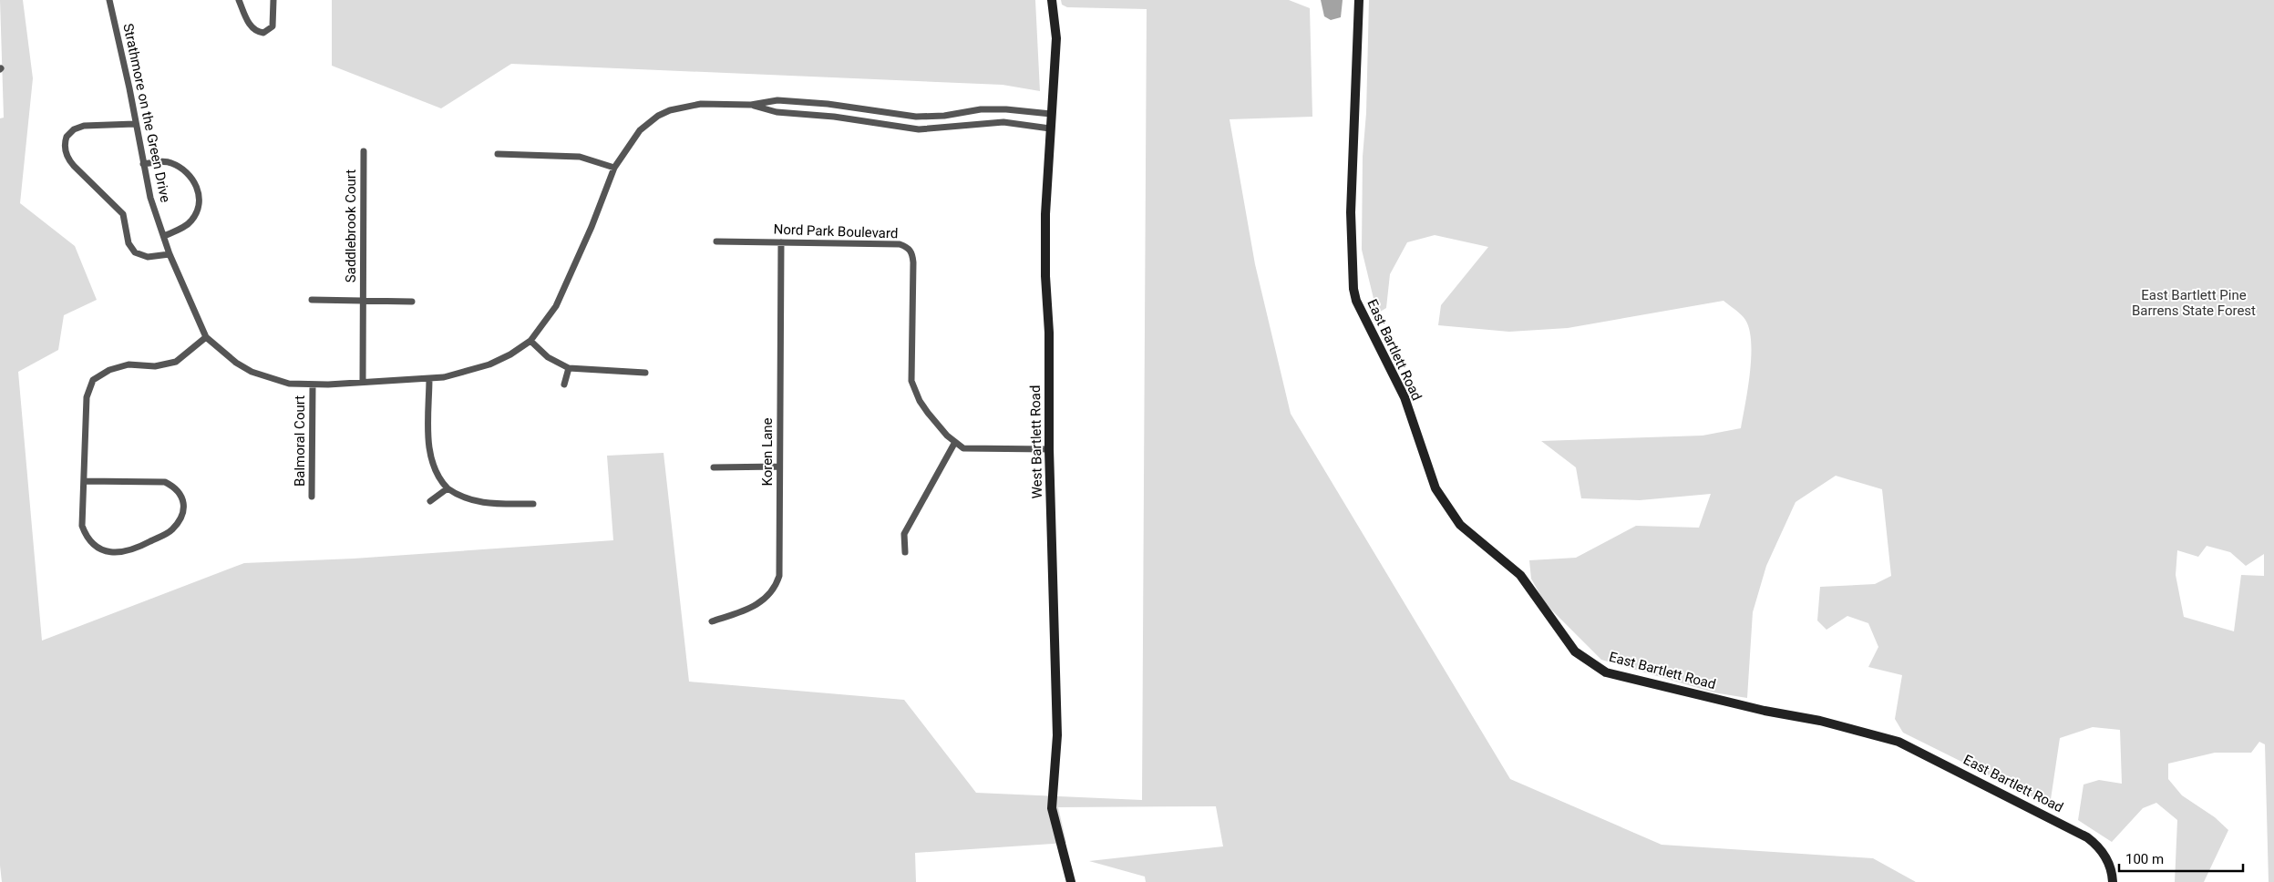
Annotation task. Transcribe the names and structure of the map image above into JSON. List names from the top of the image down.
{
  "streets": {
    "street": [
      "Strathmore on the Green Drive",
      "Saddlebrook Court",
      "Nord Park Boulevard",
      "East Bartlett Road",
      "Balmoral Court",
      "West Bartlett Road",
      "Koren Lane"
    ]
  },
  "crossings": [
    ["Strathmore on the Green Drive", "Saddlebrook Court"],
    ["Strathmore on the Green Drive", "Balmoral Court"],
    ["Strathmore on the Green Drive", "West Bartlett Road"],
    ["Nord Park Boulevard", "West Bartlett Road"],
    ["Nord Park Boulevard", "Koren Lane"]
  ],
  "parks": ["East Bartlett Pine Barrens State Forest"],
  "scale_bar": "100 m"
}
